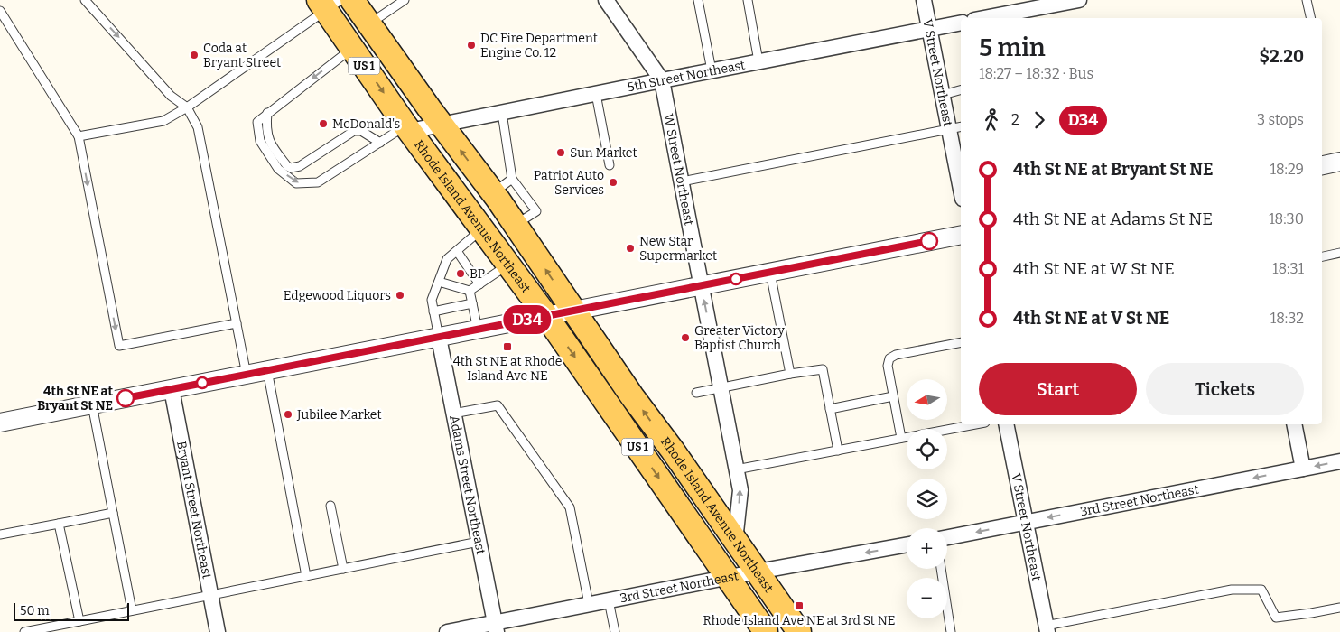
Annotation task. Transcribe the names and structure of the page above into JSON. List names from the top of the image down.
{
  "streets": {
    "main road": ["US 1", "Rhode Island Avenue Northeast"],
    "street": [
      "V Street Northeast",
      "5th Street Northeast",
      "W Street Northeast",
      "Adams Street Northeast",
      "3rd Street Northeast",
      "Bryant Street Northeast"
    ]
  },
  "crossings": [
    ["V Street Northeast", "5th Street Northeast"],
    ["V Street Northeast", "3rd Street Northeast"],
    ["5th Street Northeast", "W Street Northeast"],
    ["5th Street Northeast", "Rhode Island Avenue Northeast"],
    ["W Street Northeast", "Rhode Island Avenue Northeast"],
    ["Rhode Island Avenue Northeast", "3rd Street Northeast"],
    ["Adams Street Northeast", "3rd Street Northeast"]
  ],
  "one_way": ["3rd Street Northeast"],
  "places": {
    "other": [
      "DC Fire Department Engine Co. 12",
      "Coda at Bryant Street",
      "McDonald's",
      "Sun Market",
      "Patriot Auto Services",
      "New Star Supermarket",
      "BP",
      "Edgewood Liquors",
      "Greater Victory Baptist Church",
      "4th St NE at Bryant St NE",
      "Jubilee Market"
    ],
    "transit": ["4th St NE at Rhode Island Ave NE", "Rhode Island Ave NE at 3rd St NE"]
  },
  "lines": ["bus line D34"],
  "scale_bar": "50 m",
  "north": "left",
  "page": {
    "on_map": "D34",
    "heading": ["5 min", "18:27 – 18:32 · Bus", "$2.20"],
    "legs": ["2", "D34", "3 stops"],
    "list": [
      {
        "name": "4th St NE at Bryant St NE",
        "value": "18:29"
      },
      {
        "name": "4th St NE at Adams St NE",
        "value": "18:30"
      },
      {
        "name": "4th St NE at W St NE",
        "value": "18:31"
      },
      {
        "name": "4th St NE at V St NE",
        "value": "18:32"
      }
    ],
    "buttons": ["Start", "Tickets"],
    "map_buttons": ["+", "−"],
    "scale": "50 m"
  }
}
